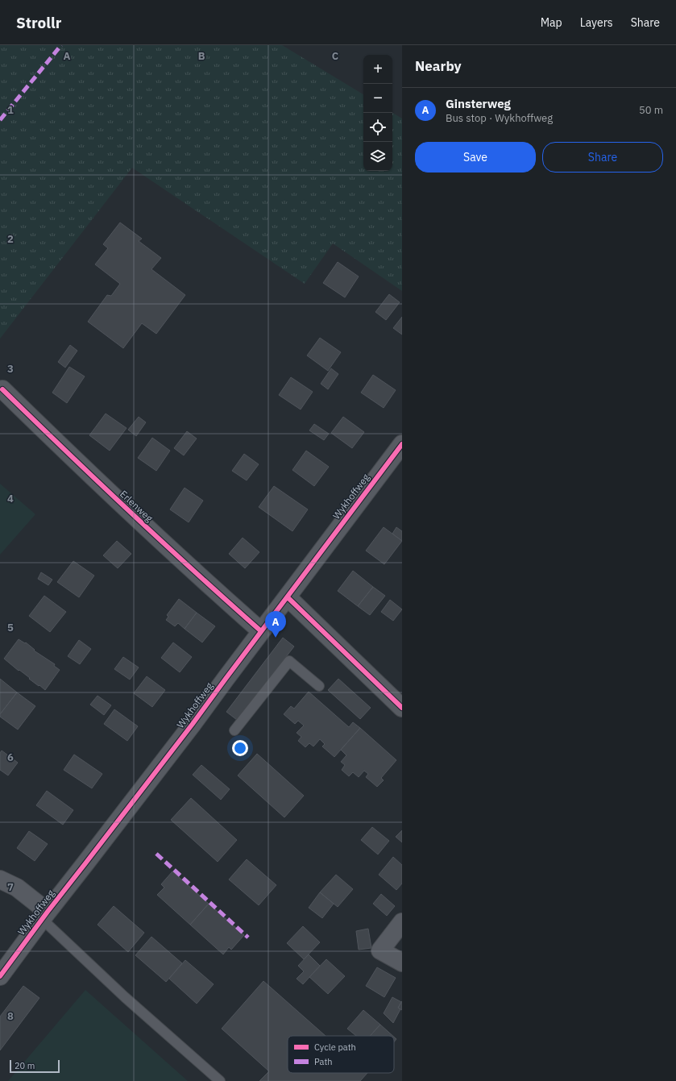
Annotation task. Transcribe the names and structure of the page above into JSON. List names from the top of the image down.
{
  "streets": {
    "street": ["Wykhoffweg", "Erlenweg"]
  },
  "crossings": [
    ["Wykhoffweg", "Erlenweg"]
  ],
  "legend": ["Cycle path", "Path"],
  "scale_bar": "20 m",
  "page": {
    "header": "Strollr",
    "nav": ["Map", "Layers", "Share"],
    "heading": "Nearby",
    "map_buttons": ["+", "−"],
    "list": [
      {
        "mark": "A",
        "name": "Ginsterweg",
        "note": "Bus stop · Wykhoffweg",
        "value": "50 m"
      }
    ],
    "buttons": ["Save", "Share"],
    "pins": "A",
    "scale": "20 m"
  },
  "grid": {
    "columns": ["A", "B", "C"],
    "rows": [
      "1",
      "2",
      "3",
      "4",
      "5",
      "6",
      "7",
      "8"
    ]
  }
}
